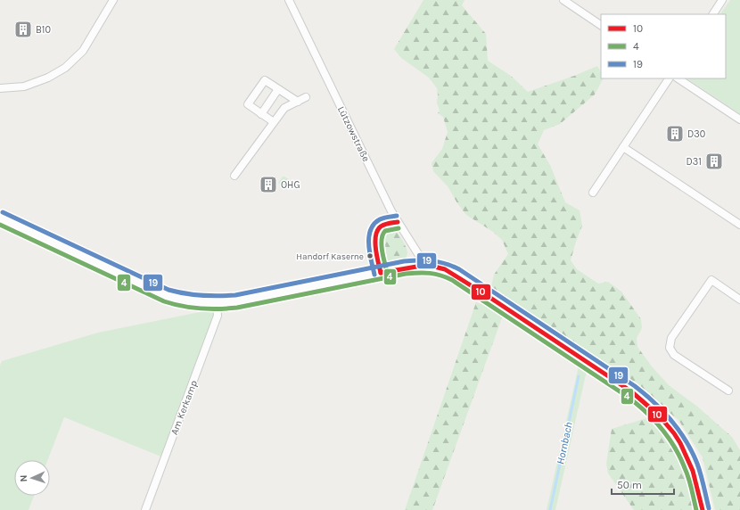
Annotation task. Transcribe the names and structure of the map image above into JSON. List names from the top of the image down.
{
  "streets": {
    "street": ["Lützowstraße", "Am Kerkamp"]
  },
  "water": ["Hornbach"],
  "places": {
    "building": [
      "B10",
      "D30",
      "D31",
      "OHG"
    ],
    "other": ["Handorf Kaserne"]
  },
  "lines": ["transit line 19", "transit line 10", "transit line 4"],
  "legend": ["10", "4", "19"],
  "scale_bar": "50 m",
  "north": "left"
}
